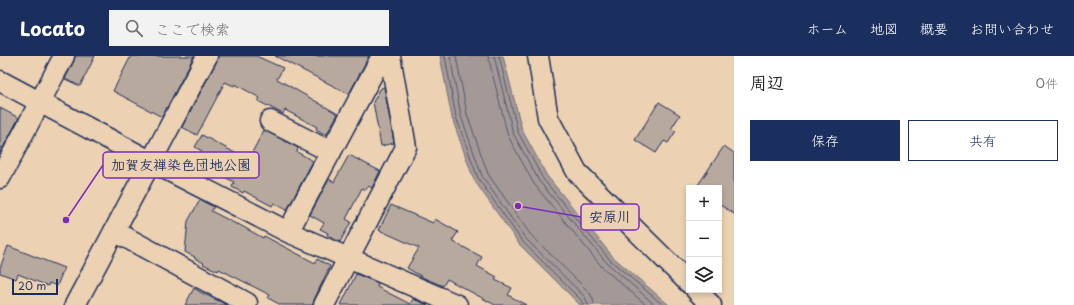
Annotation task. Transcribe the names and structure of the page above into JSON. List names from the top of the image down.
{
  "places": ["安原川", "加賀友禅染色団地公園"],
  "scale_bar": "20 m",
  "page": {
    "header": "Locato",
    "search": "ここで検索",
    "nav": [
      "ホーム",
      "地図",
      "概要",
      "お問い合わせ"
    ],
    "heading": ["周辺", "0件"],
    "buttons": ["保存", "共有"],
    "map_buttons": ["+", "−"],
    "scale": "20 m"
  }
}
